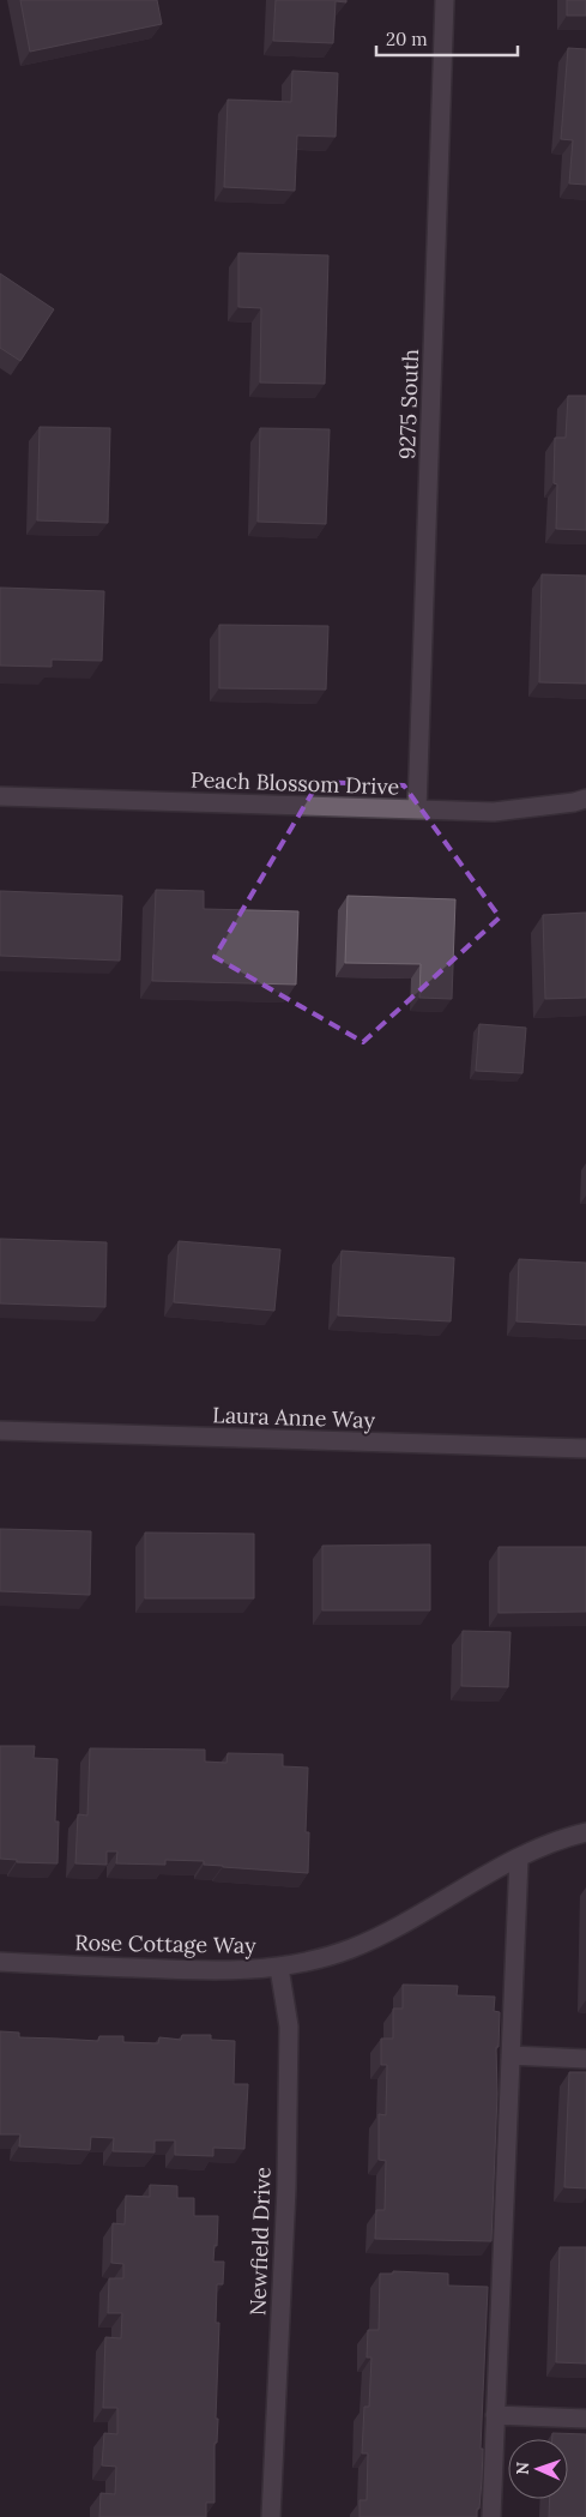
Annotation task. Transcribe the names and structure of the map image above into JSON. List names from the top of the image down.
{
  "streets": {
    "street": [
      "9275 South",
      "Peach Blossom Drive",
      "Laura Anne Way",
      "Rose Cottage Way",
      "Newfield Drive"
    ]
  },
  "crossings": [
    ["9275 South", "Peach Blossom Drive"],
    ["Rose Cottage Way", "Newfield Drive"]
  ],
  "scale_bar": "20 m",
  "north": "left"
}
